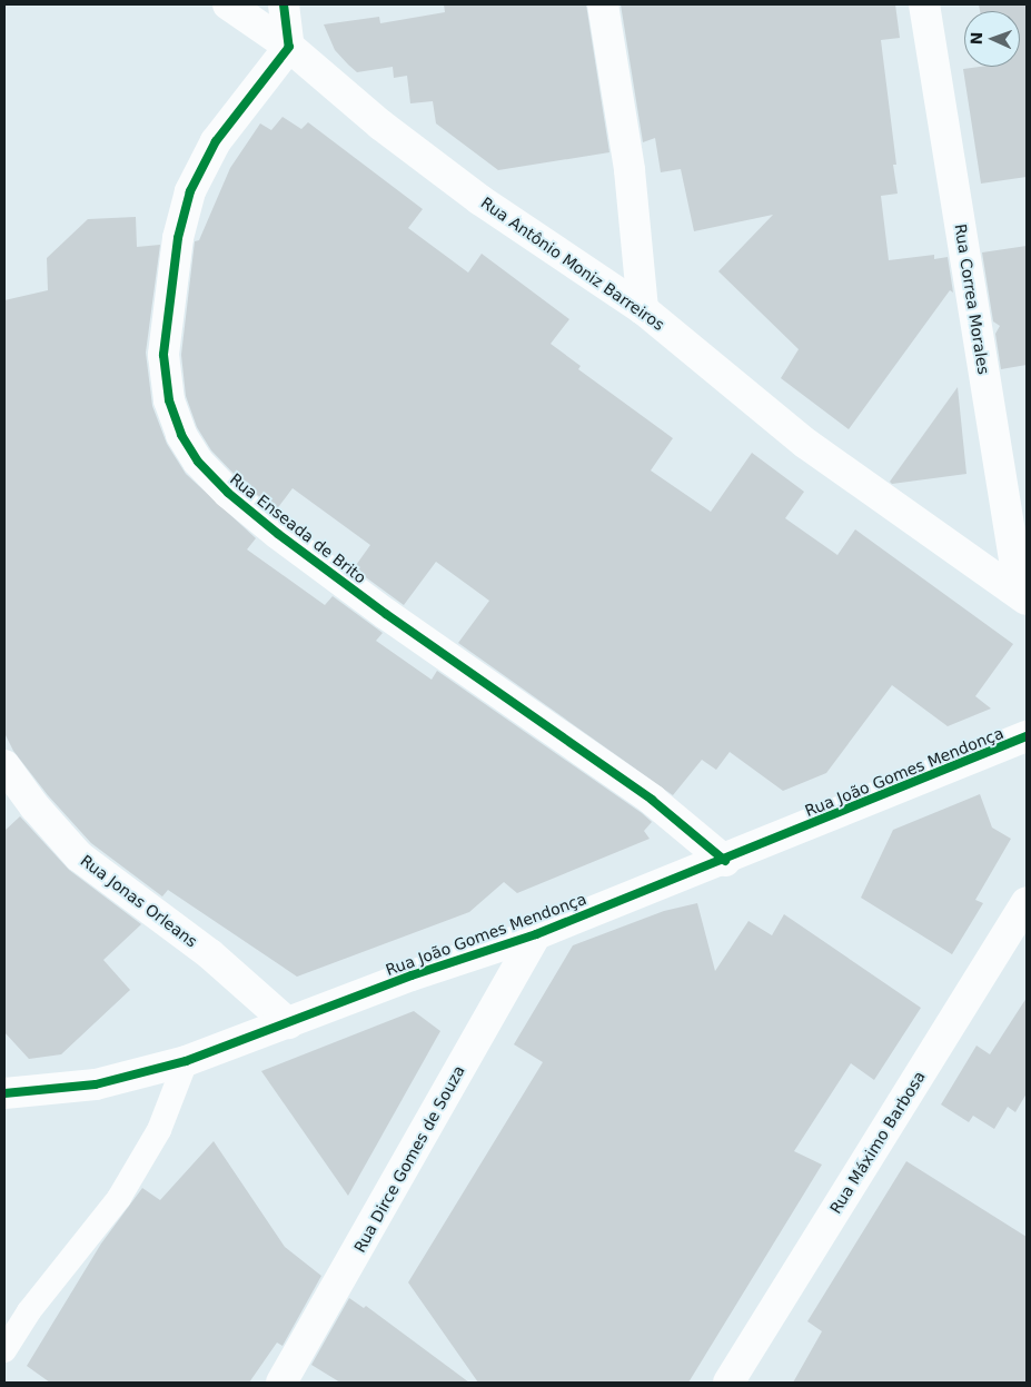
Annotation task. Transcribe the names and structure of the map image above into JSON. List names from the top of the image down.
{
  "streets": {
    "street": [
      "Rua Antônio Moniz Barreiros",
      "Rua Correa Morales",
      "Rua Enseada de Brito",
      "Rua João Gomes Mendonça",
      "Rua Jonas Orleans",
      "Rua Máximo Barbosa",
      "Rua Dirce Gomes de Souza"
    ]
  },
  "crossings": [
    ["Rua Antônio Moniz Barreiros", "Rua Correa Morales"],
    ["Rua Antônio Moniz Barreiros", "Rua Enseada de Brito"],
    ["Rua Enseada de Brito", "Rua João Gomes Mendonça"],
    ["Rua João Gomes Mendonça", "Rua Jonas Orleans"],
    ["Rua João Gomes Mendonça", "Rua Dirce Gomes de Souza"]
  ],
  "north": "left"
}
